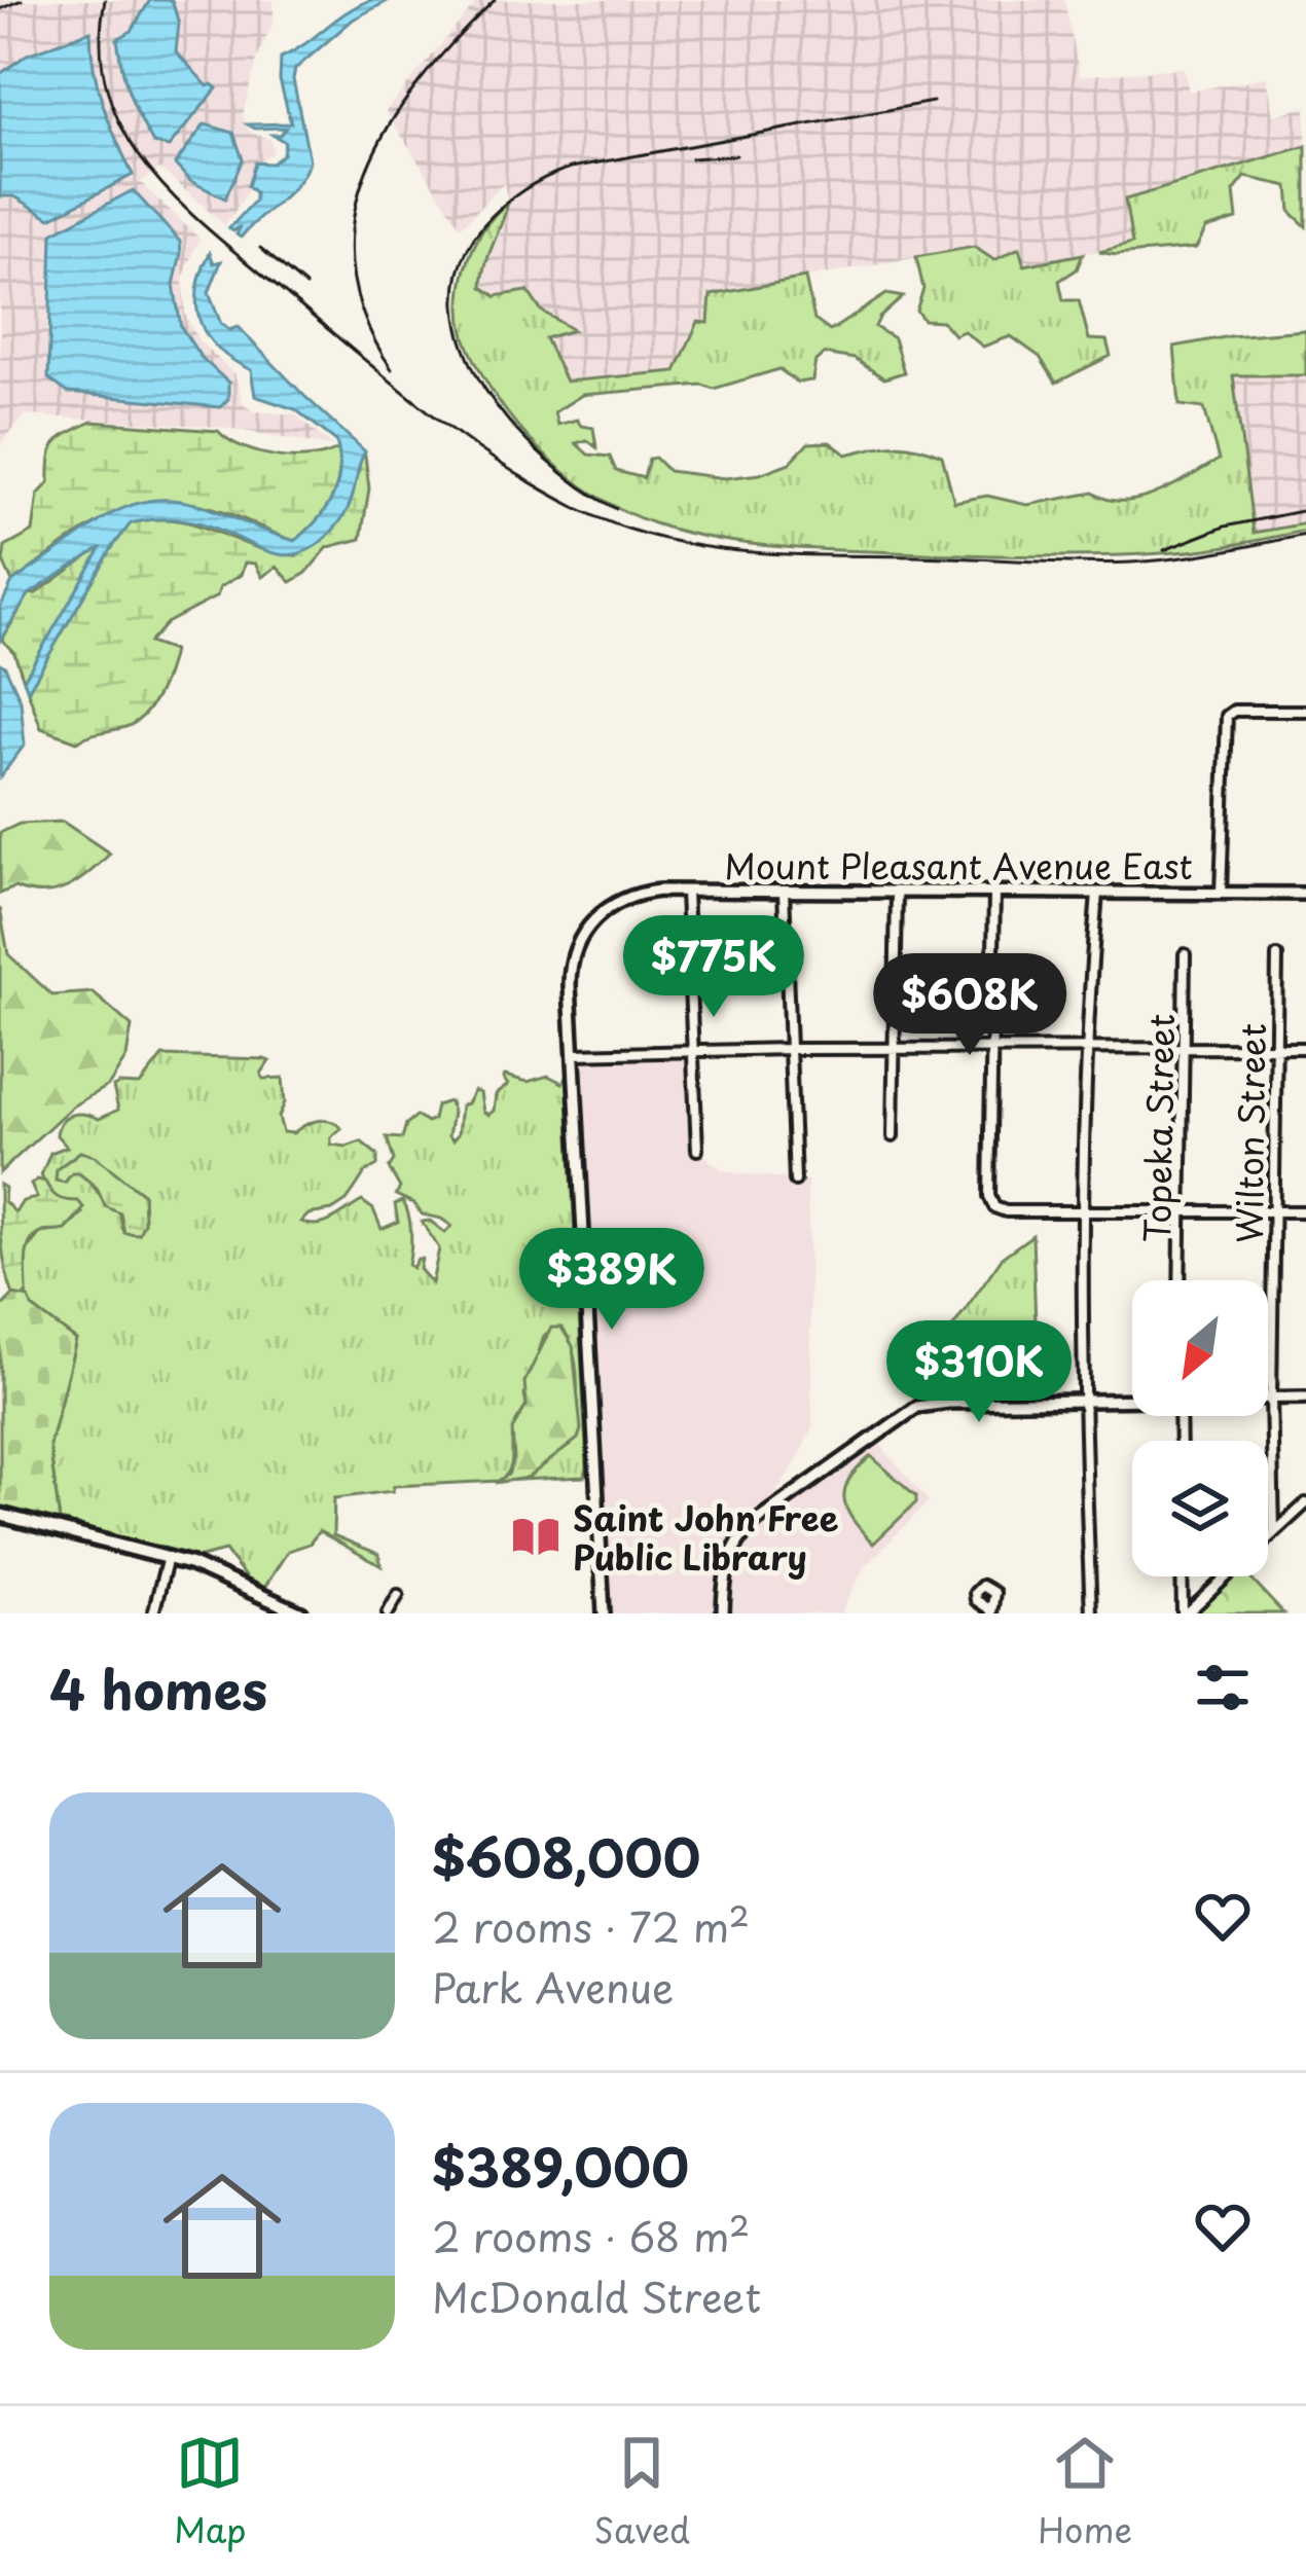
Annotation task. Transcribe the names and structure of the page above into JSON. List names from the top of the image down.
{
  "streets": {
    "street": ["Mount Pleasant Avenue East", "Topeka Street", "Wilton Street"]
  },
  "places": {
    "library": ["Saint John Free Public Library"]
  },
  "north": "bottom left",
  "page": {
    "price": [
      "$775K",
      "$608K",
      "$389K",
      "$310K"
    ],
    "heading": "4 homes",
    "list": [
      {
        "name": "$608,000",
        "note": "2 rooms · 72 m² · Park Avenue"
      },
      {
        "name": "$389,000",
        "note": "2 rooms · 68 m² · McDonald Street"
      }
    ],
    "tabs": ["Map", "Saved", "Home"]
  }
}
